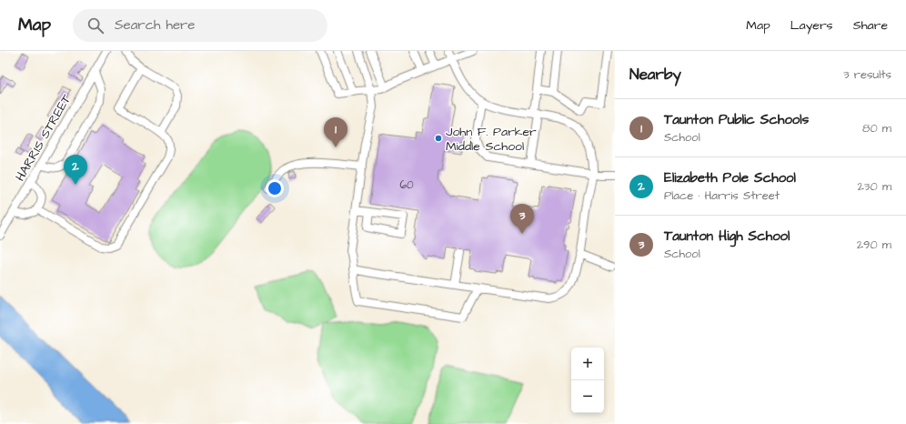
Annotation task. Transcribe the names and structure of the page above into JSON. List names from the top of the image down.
{
  "streets": {
    "street": ["HARRIS STREET"]
  },
  "places": ["John F. Parker Middle School"],
  "house_numbers": ["60"],
  "page": {
    "header": "Map",
    "search": "Search here",
    "nav": ["Map", "Layers", "Share"],
    "heading": ["Nearby", "3 results"],
    "list": [
      {
        "mark": "1",
        "name": "Taunton Public Schools",
        "note": "School",
        "value": "80 m"
      },
      {
        "mark": "2",
        "name": "Elizabeth Pole School",
        "note": "Place · Harris Street",
        "value": "230 m"
      },
      {
        "mark": "3",
        "name": "Taunton High School",
        "note": "School",
        "value": "290 m"
      }
    ],
    "pins": ["1", "2", "3"],
    "map_buttons": ["+", "−"]
  }
}
